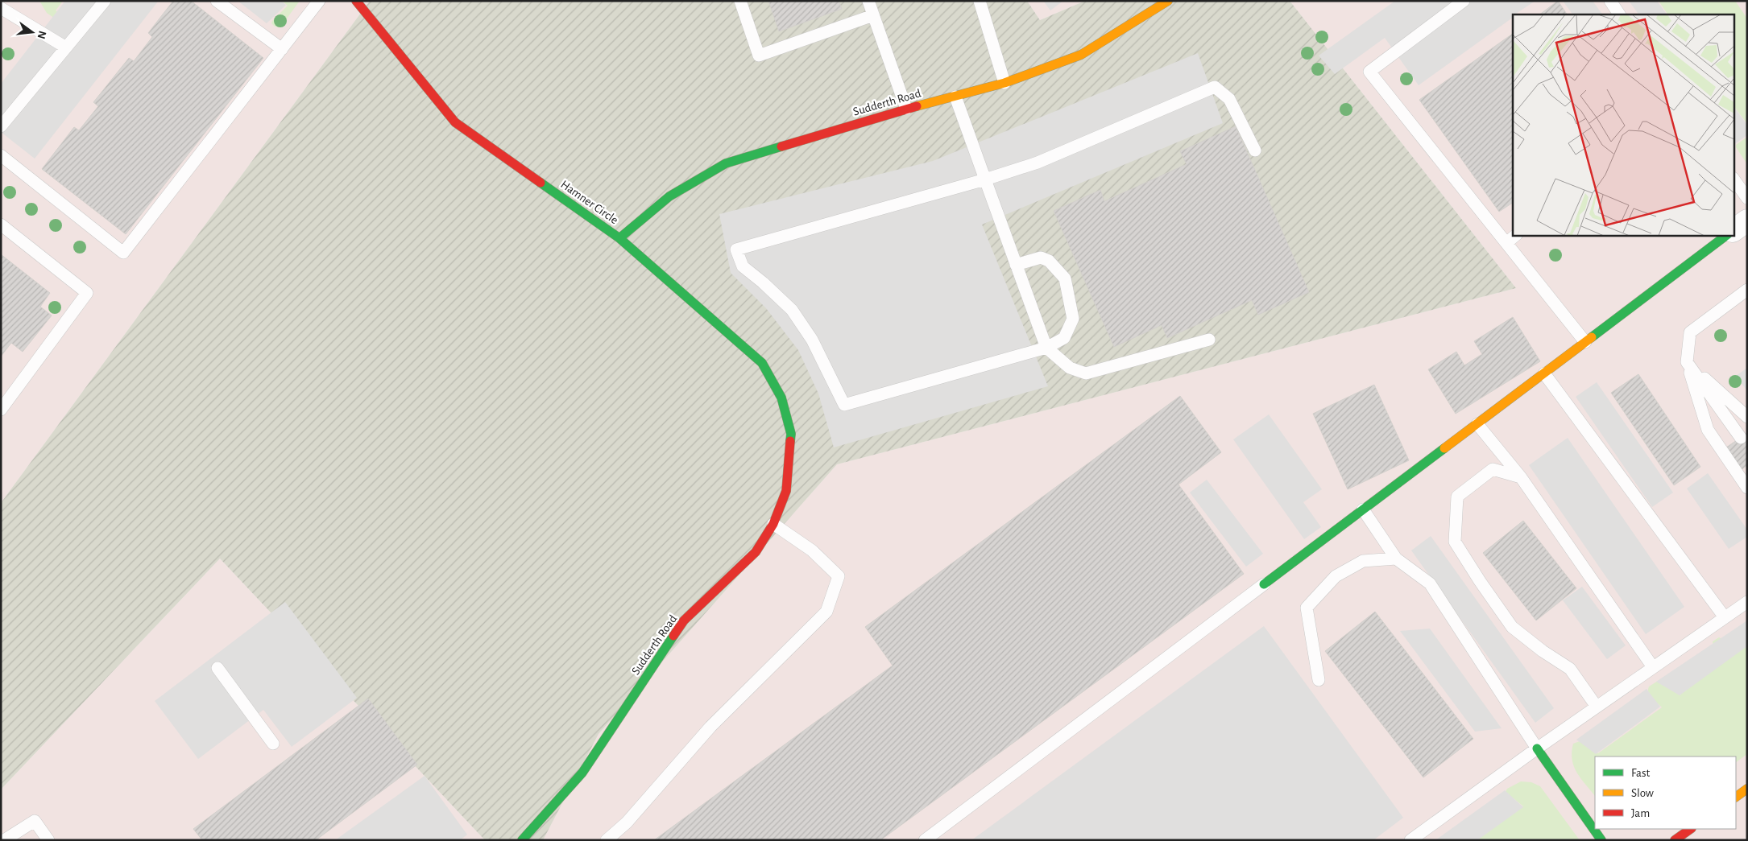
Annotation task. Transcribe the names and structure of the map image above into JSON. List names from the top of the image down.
{
  "streets": {
    "main road": ["Sudderth Road", "Hamner Circle"]
  },
  "crossings": [
    ["Sudderth Road", "Hamner Circle"]
  ],
  "legend": ["Fast", "Slow", "Jam"],
  "north": "right"
}
